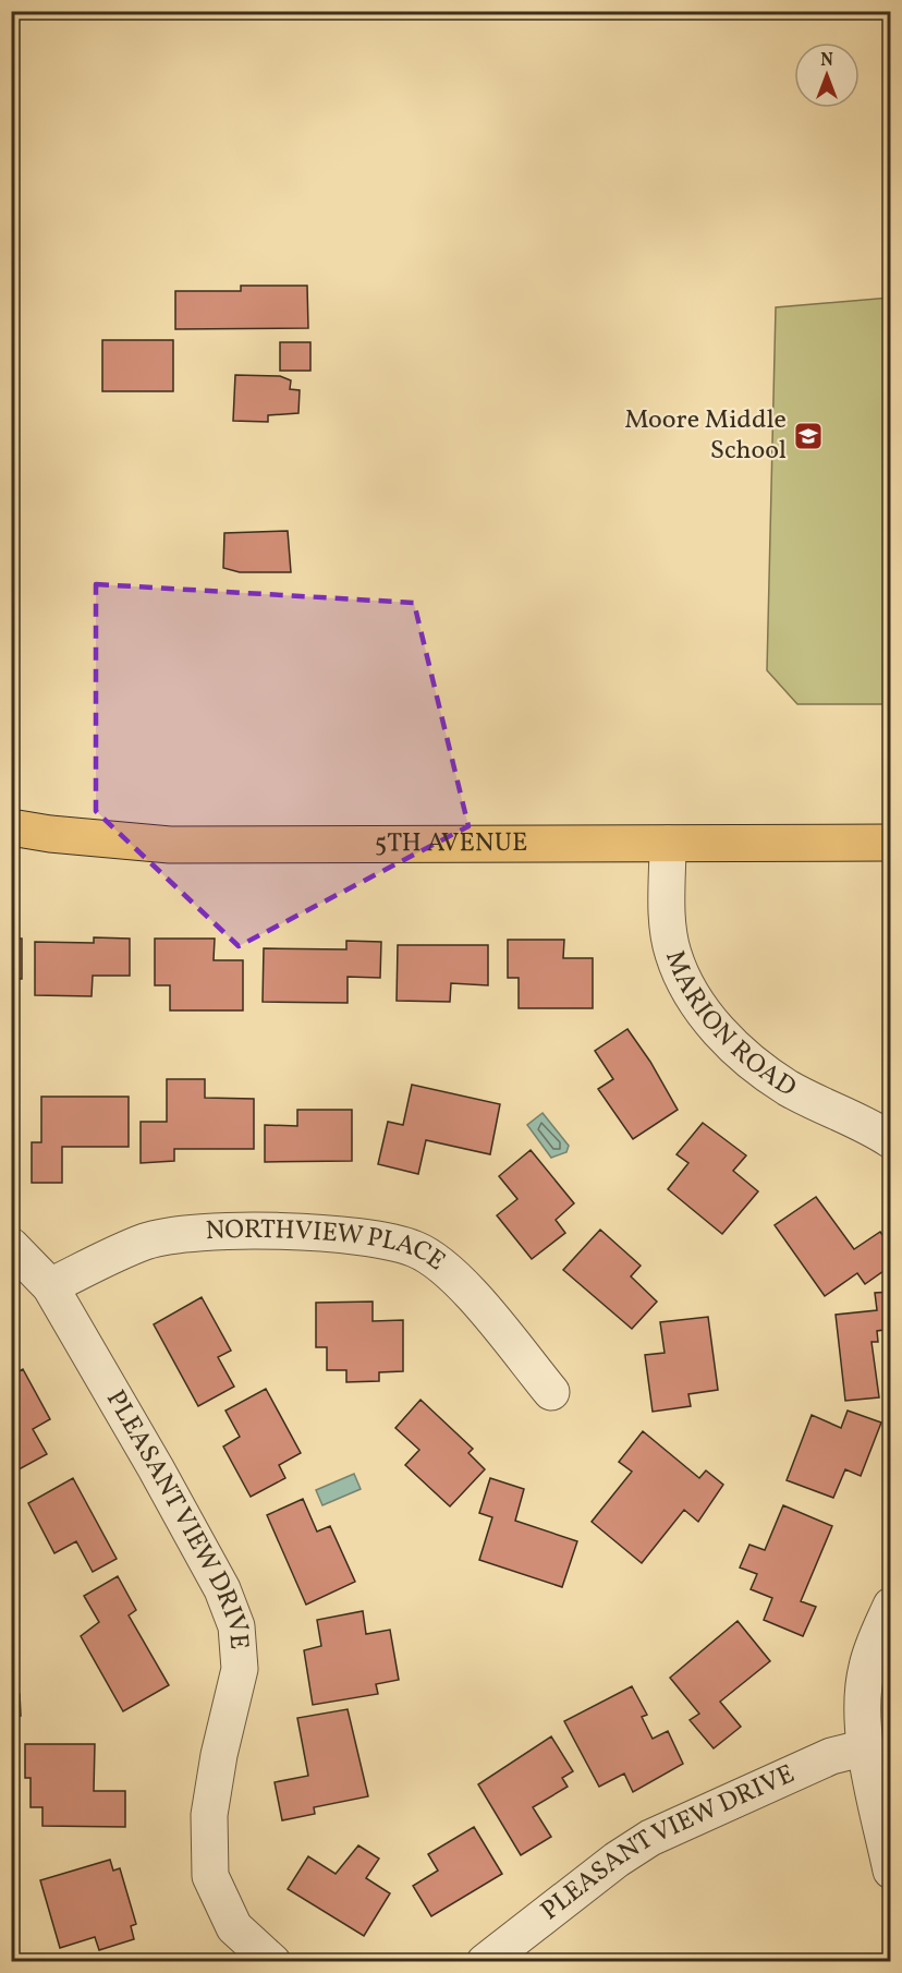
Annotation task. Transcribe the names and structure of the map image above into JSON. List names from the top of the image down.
{
  "streets": {
    "main road": ["5TH AVENUE"],
    "street": ["MARION ROAD", "NORTHVIEW PLACE", "PLEASANT VIEW DRIVE"]
  },
  "crossings": [
    ["5TH AVENUE", "MARION ROAD"],
    ["NORTHVIEW PLACE", "PLEASANT VIEW DRIVE"]
  ],
  "places": {
    "school or university": ["Moore Middle School"]
  },
  "north": "top"
}
